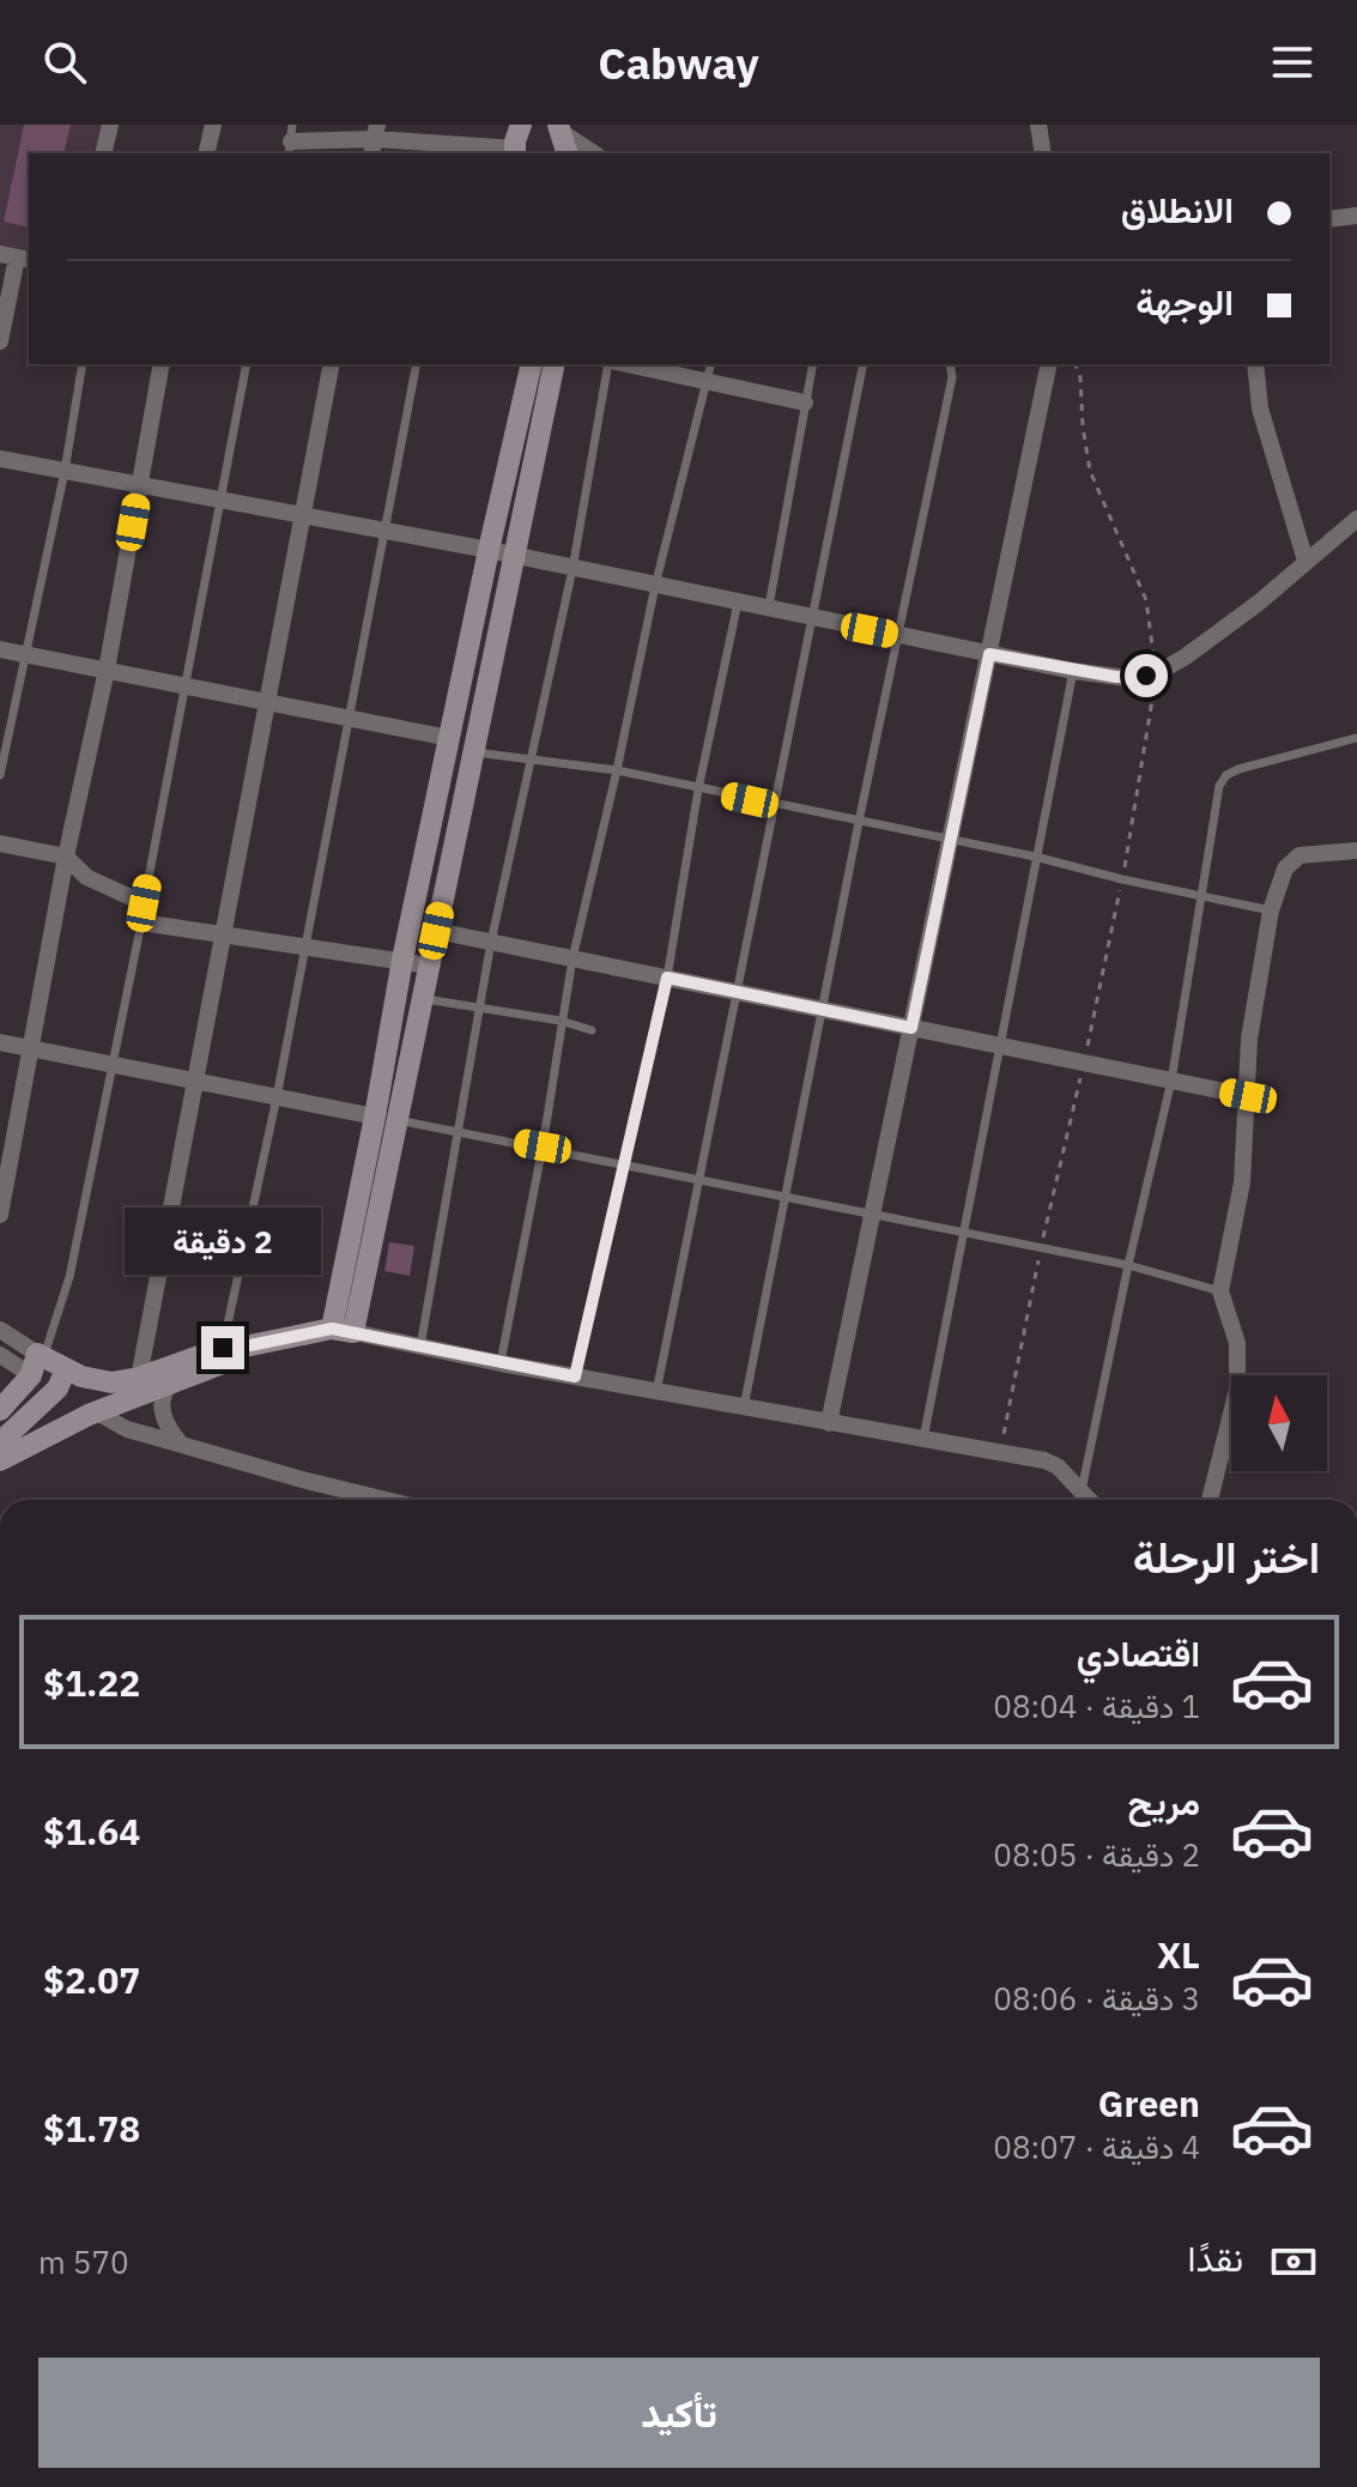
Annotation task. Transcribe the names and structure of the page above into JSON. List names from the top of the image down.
{
  "north": "top",
  "page": {
    "header": "Cabway",
    "banner": ["الانطلاق", "الوجهة"],
    "bubble": "2 دقيقة",
    "heading": "اختر الرحلة",
    "list": [
      {
        "name": "اقتصادي",
        "note": "1 دقيقة · 08:04",
        "value": "$1.22"
      },
      {
        "name": "مريح",
        "note": "2 دقيقة · 08:05",
        "value": "$1.64"
      },
      {
        "name": "XL",
        "note": "3 دقيقة · 08:06",
        "value": "$2.07"
      },
      {
        "name": "Green",
        "note": "4 دقيقة · 08:07",
        "value": "$1.78"
      }
    ],
    "pay": ["نقدًا", "570 m"],
    "buttons": "تأكيد"
  }
}
